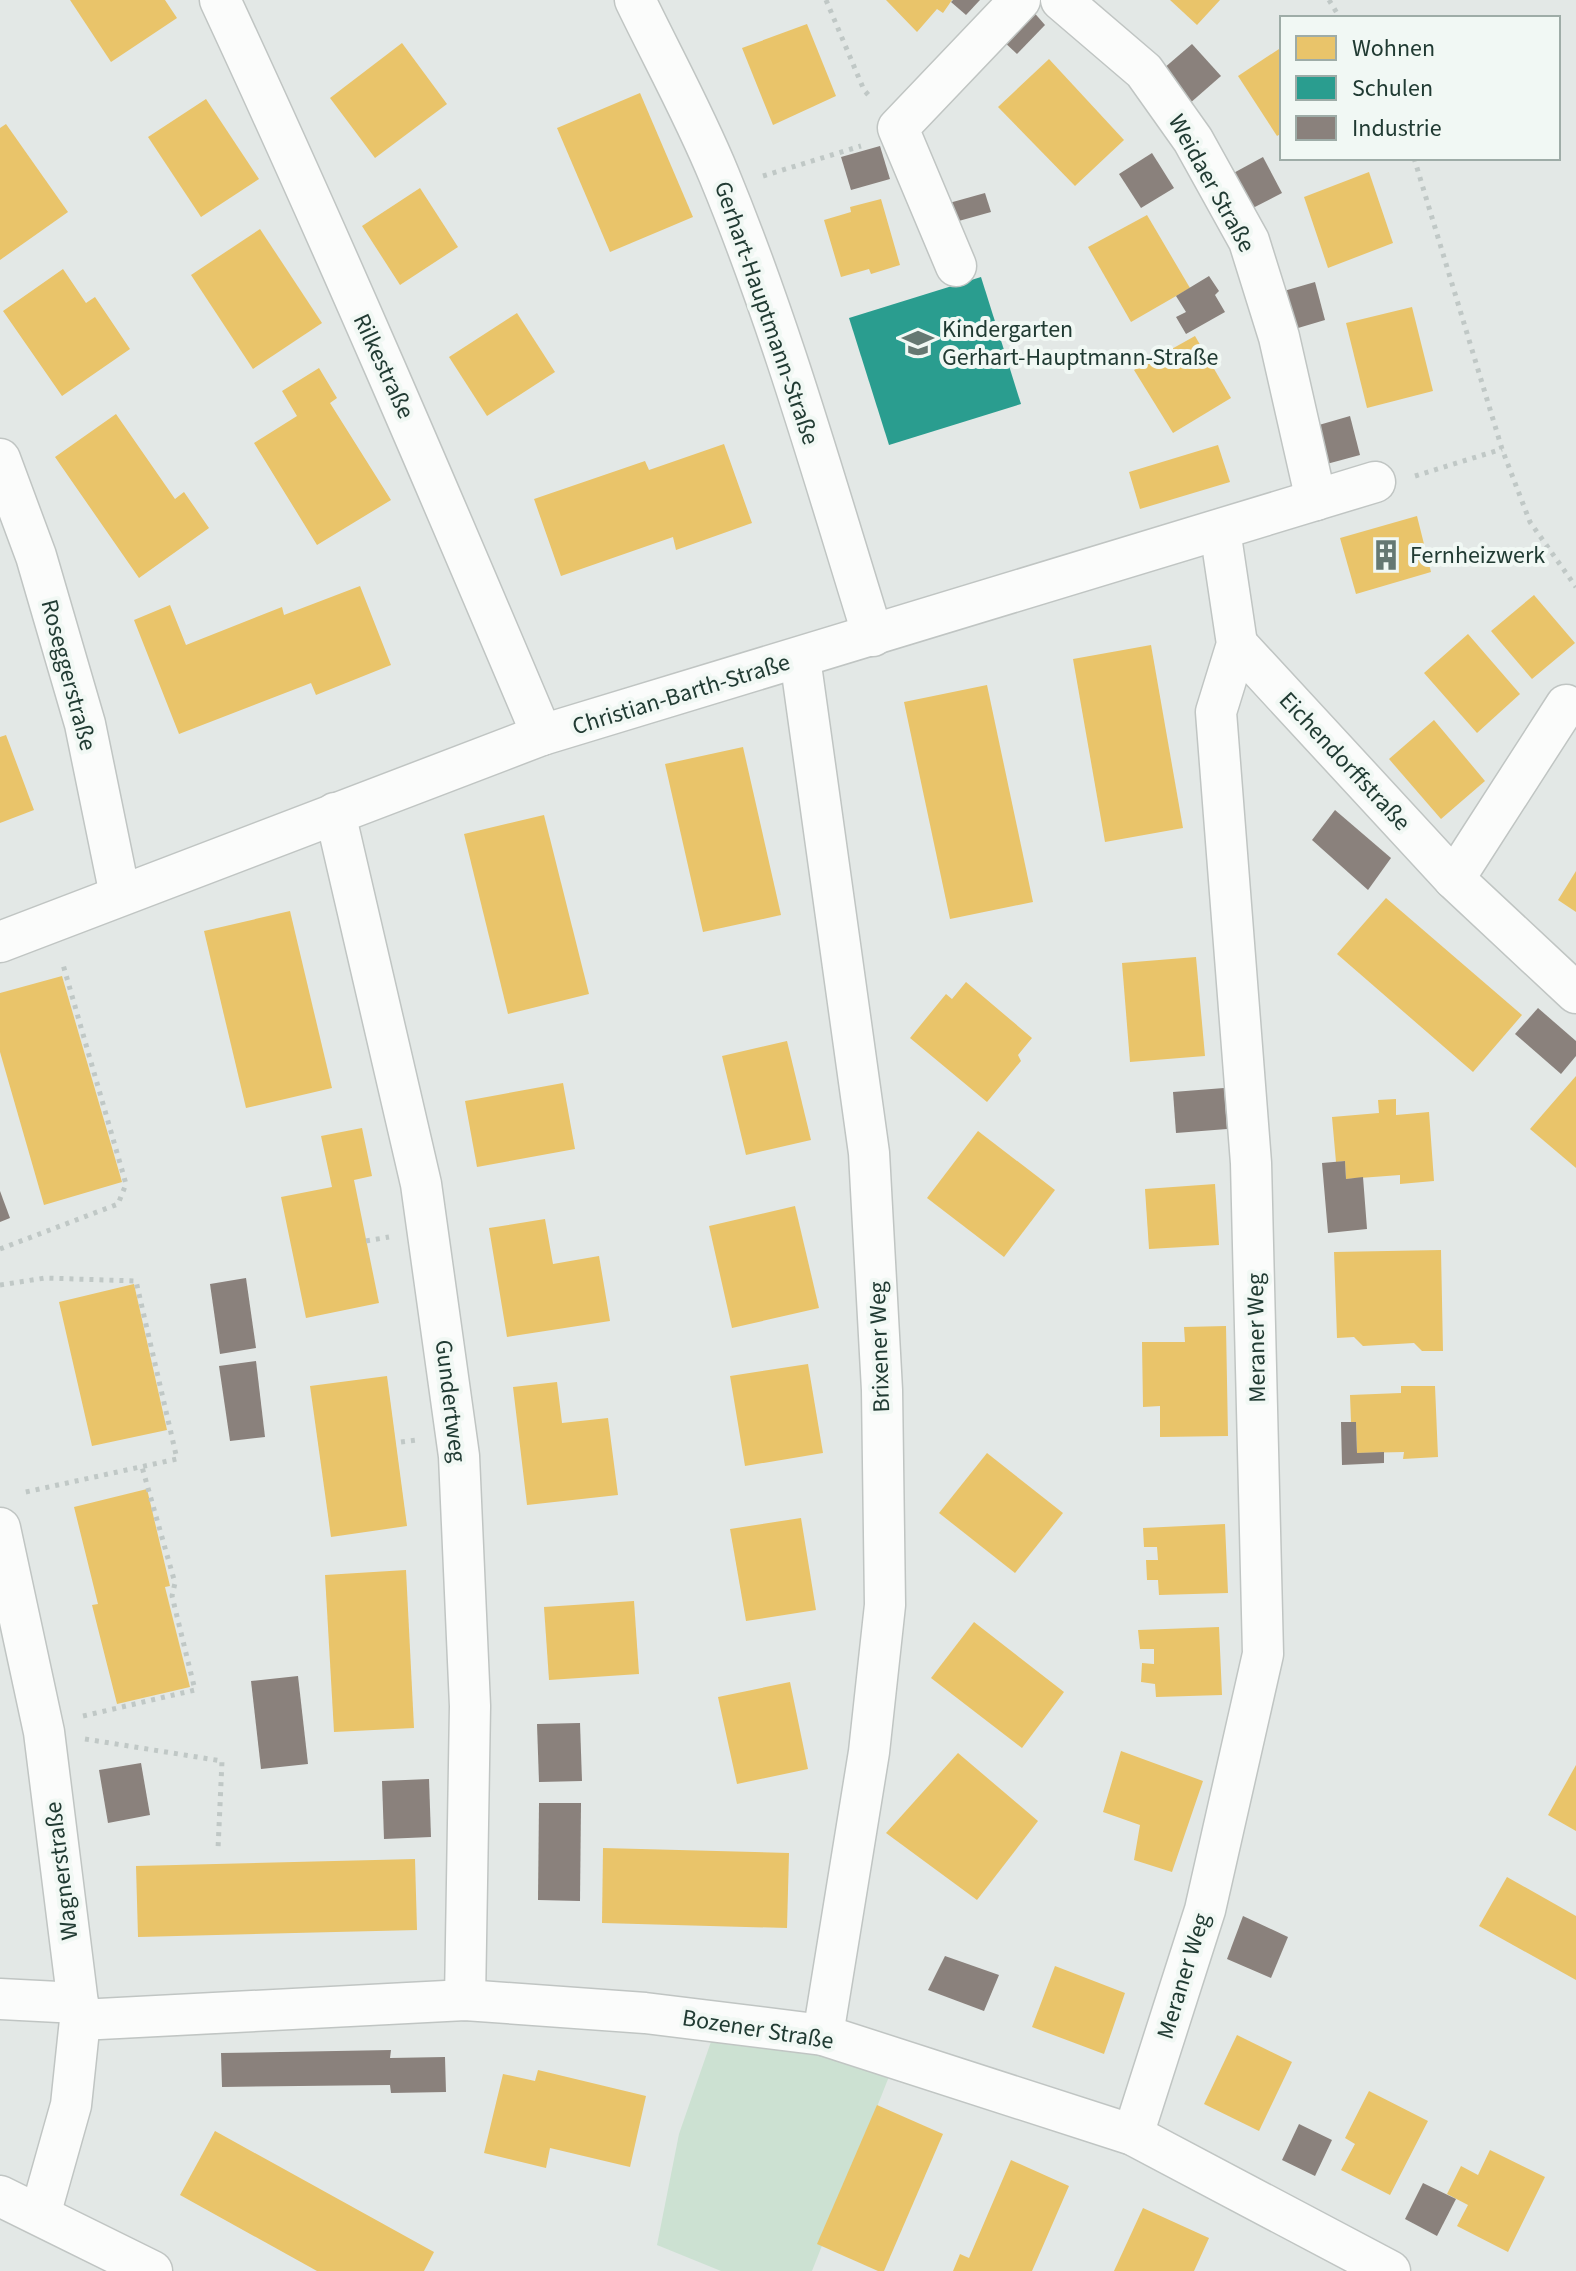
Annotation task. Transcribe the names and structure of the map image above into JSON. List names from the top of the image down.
{
  "streets": {
    "street": [
      "Weidaer Straße",
      "Gerhart-Hauptmann-Straße",
      "Rilkestraße",
      "Roseggerstraße",
      "Christian-Barth-Straße",
      "Eichendorffstraße",
      "Meraner Weg",
      "Brixener Weg",
      "Gundertweg",
      "Wagnerstraße",
      "Bozener Straße"
    ]
  },
  "crossings": [
    ["Weidaer Straße", "Christian-Barth-Straße"],
    ["Gerhart-Hauptmann-Straße", "Christian-Barth-Straße"],
    ["Rilkestraße", "Christian-Barth-Straße"],
    ["Roseggerstraße", "Christian-Barth-Straße"],
    ["Christian-Barth-Straße", "Meraner Weg"],
    ["Christian-Barth-Straße", "Brixener Weg"],
    ["Christian-Barth-Straße", "Gundertweg"],
    ["Eichendorffstraße", "Meraner Weg"],
    ["Meraner Weg", "Bozener Straße"],
    ["Brixener Weg", "Bozener Straße"],
    ["Gundertweg", "Bozener Straße"],
    ["Wagnerstraße", "Bozener Straße"]
  ],
  "places": {
    "school or university": ["Kindergarten Gerhart-Hauptmann-Straße"],
    "building": ["Fernheizwerk"]
  },
  "legend": ["Wohnen", "Schulen", "Industrie"]
}
